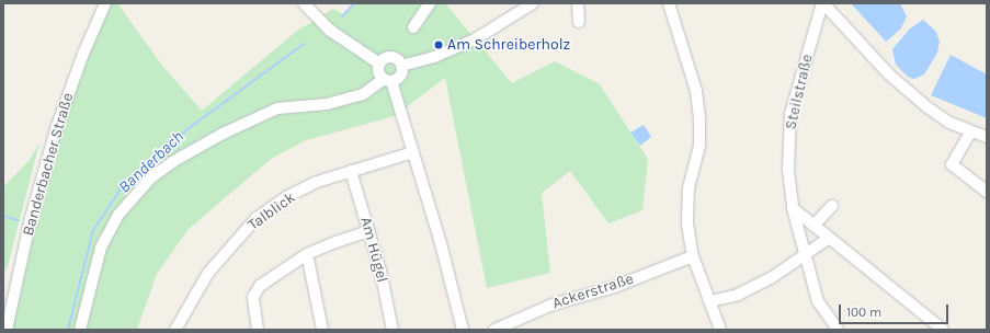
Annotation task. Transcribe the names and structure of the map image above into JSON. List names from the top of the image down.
{
  "streets": {
    "street": [
      "Steilstraße",
      "Banderbacher Straße",
      "Talblick",
      "Am Hügel",
      "Ackerstraße"
    ]
  },
  "crossings": [
    ["Talblick", "Am Hügel"]
  ],
  "water": ["Banderbach"],
  "places": ["Am Schreiberholz"],
  "scale_bar": "100 m"
}
